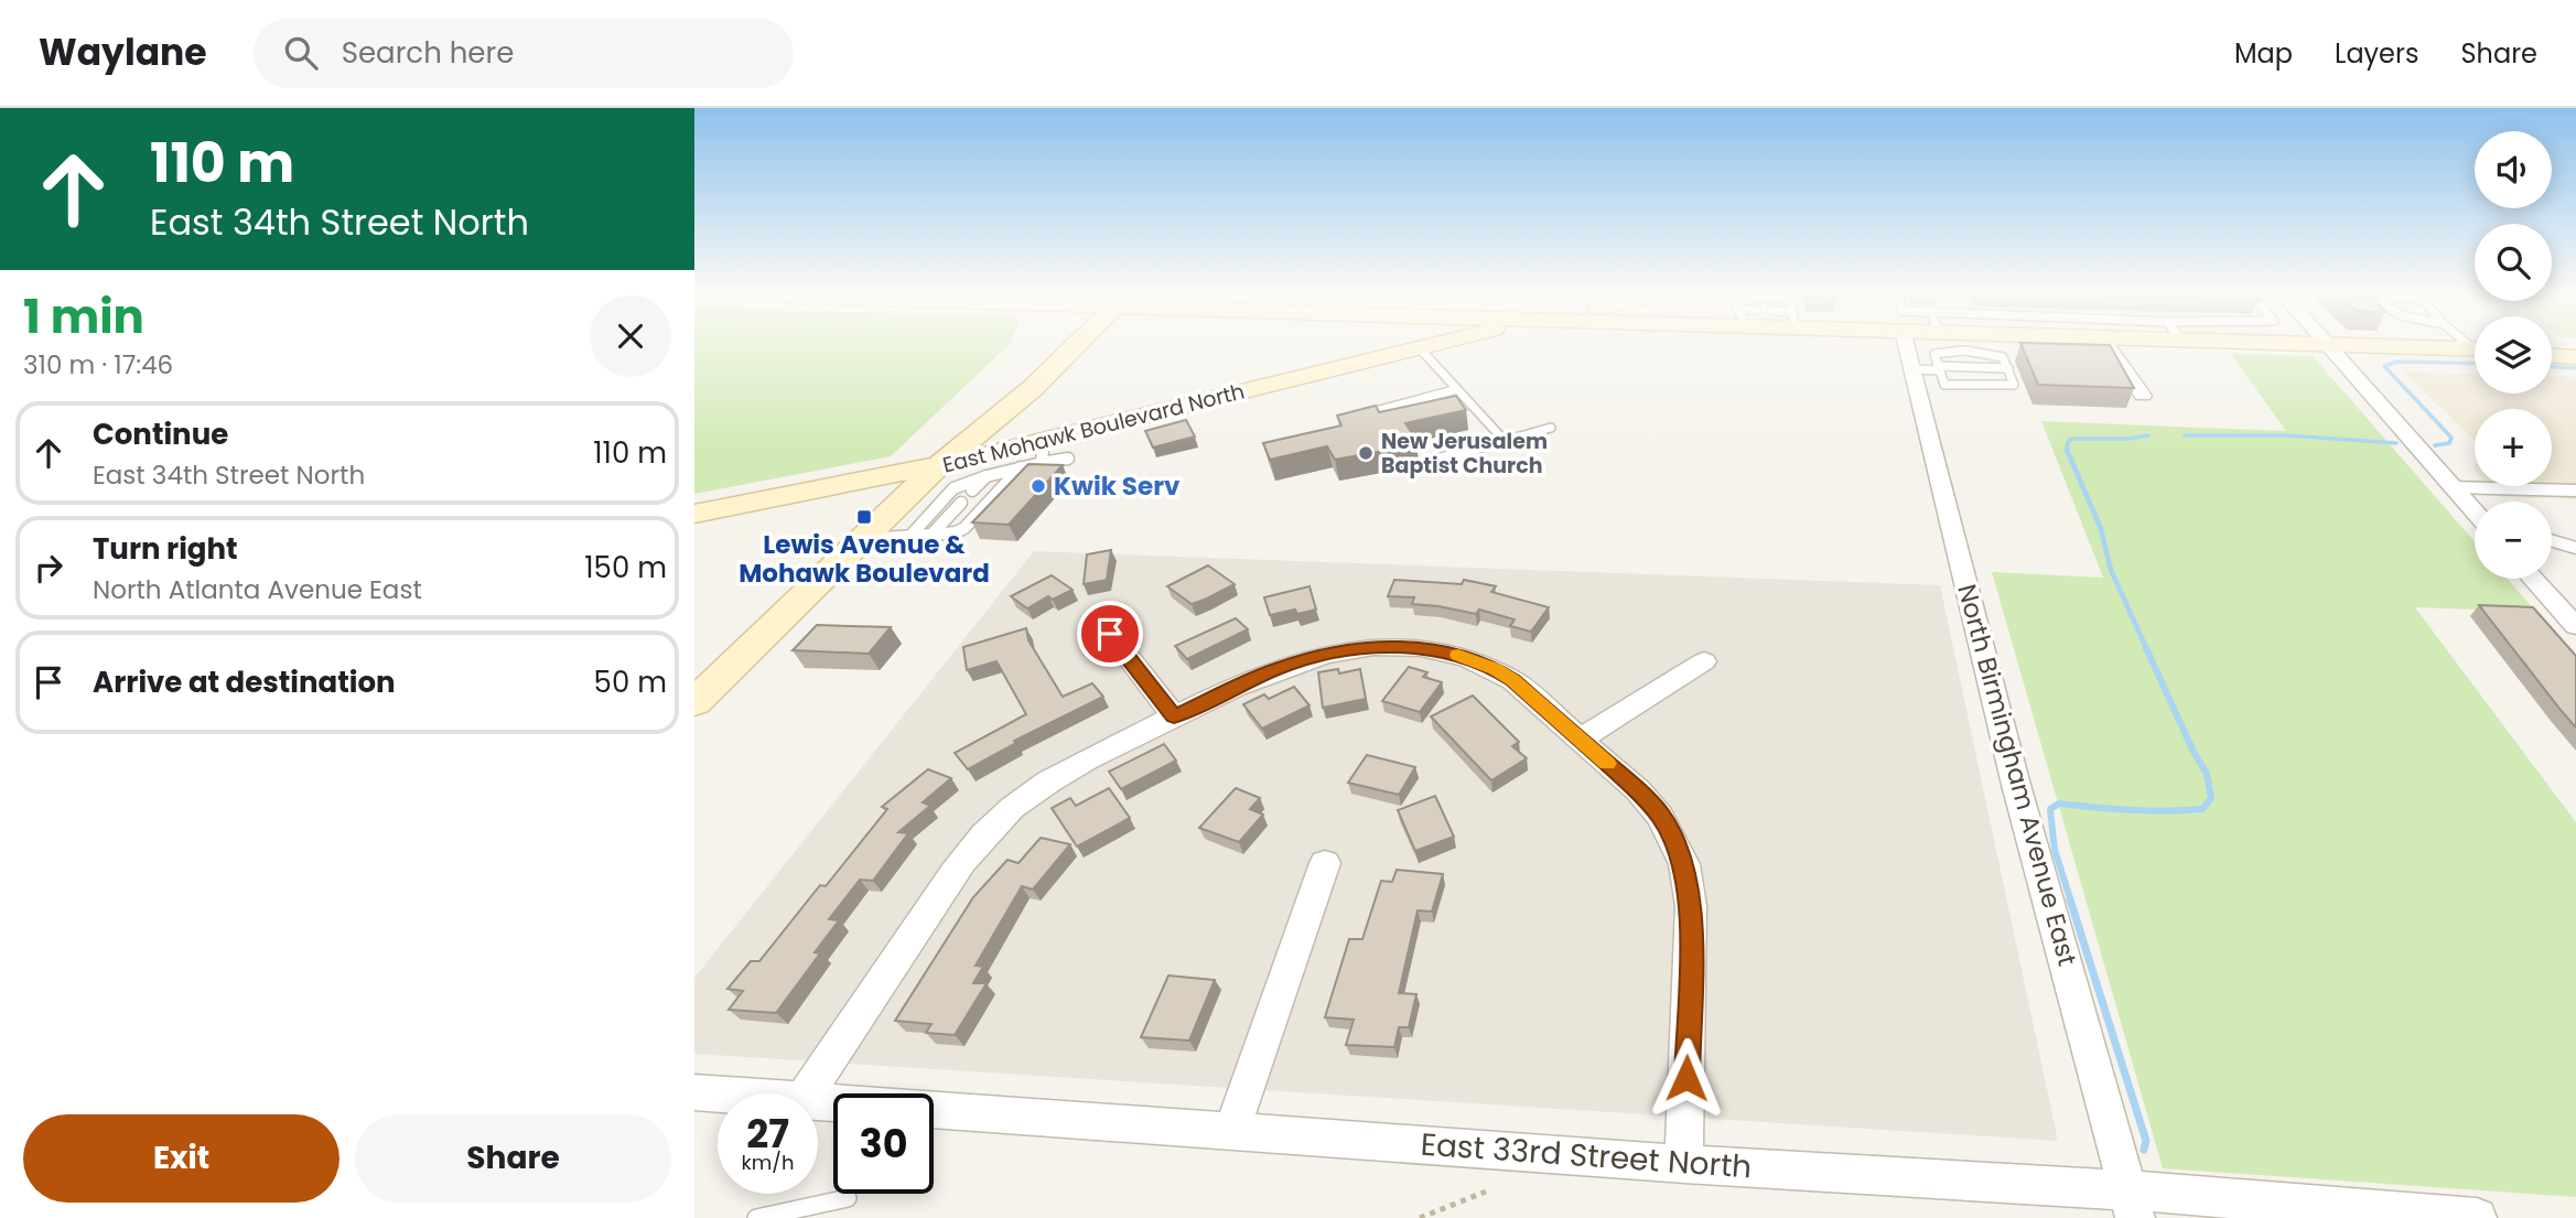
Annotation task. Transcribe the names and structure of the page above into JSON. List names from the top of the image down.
{
  "streets": {
    "main road": ["East Mohawk Boulevard North"],
    "street": ["North Birmingham Avenue East", "East 33rd Street North"]
  },
  "crossings": [
    ["North Birmingham Avenue East", "East 33rd Street North"]
  ],
  "places": {
    "other": ["New Jerusalem Baptist Church", "Kwik Serv"],
    "transit": ["Lewis Avenue & Mohawk Boulevard"]
  },
  "page": {
    "header": "Waylane",
    "search": "Search here",
    "nav": ["Map", "Layers", "Share"],
    "turn": ["110 m", "East 34th Street North"],
    "map_buttons": ["+", "−"],
    "heading": ["1 min", "310 m · 17:46"],
    "list": [
      {
        "name": "Continue",
        "note": "East 34th Street North",
        "value": "110 m"
      },
      {
        "name": "Turn right",
        "note": "North Atlanta Avenue East",
        "value": "150 m"
      },
      {
        "name": "Arrive at destination",
        "value": "50 m"
      }
    ],
    "speed": "27 km/h",
    "limit": "30",
    "buttons": ["Exit", "Share"]
  }
}
